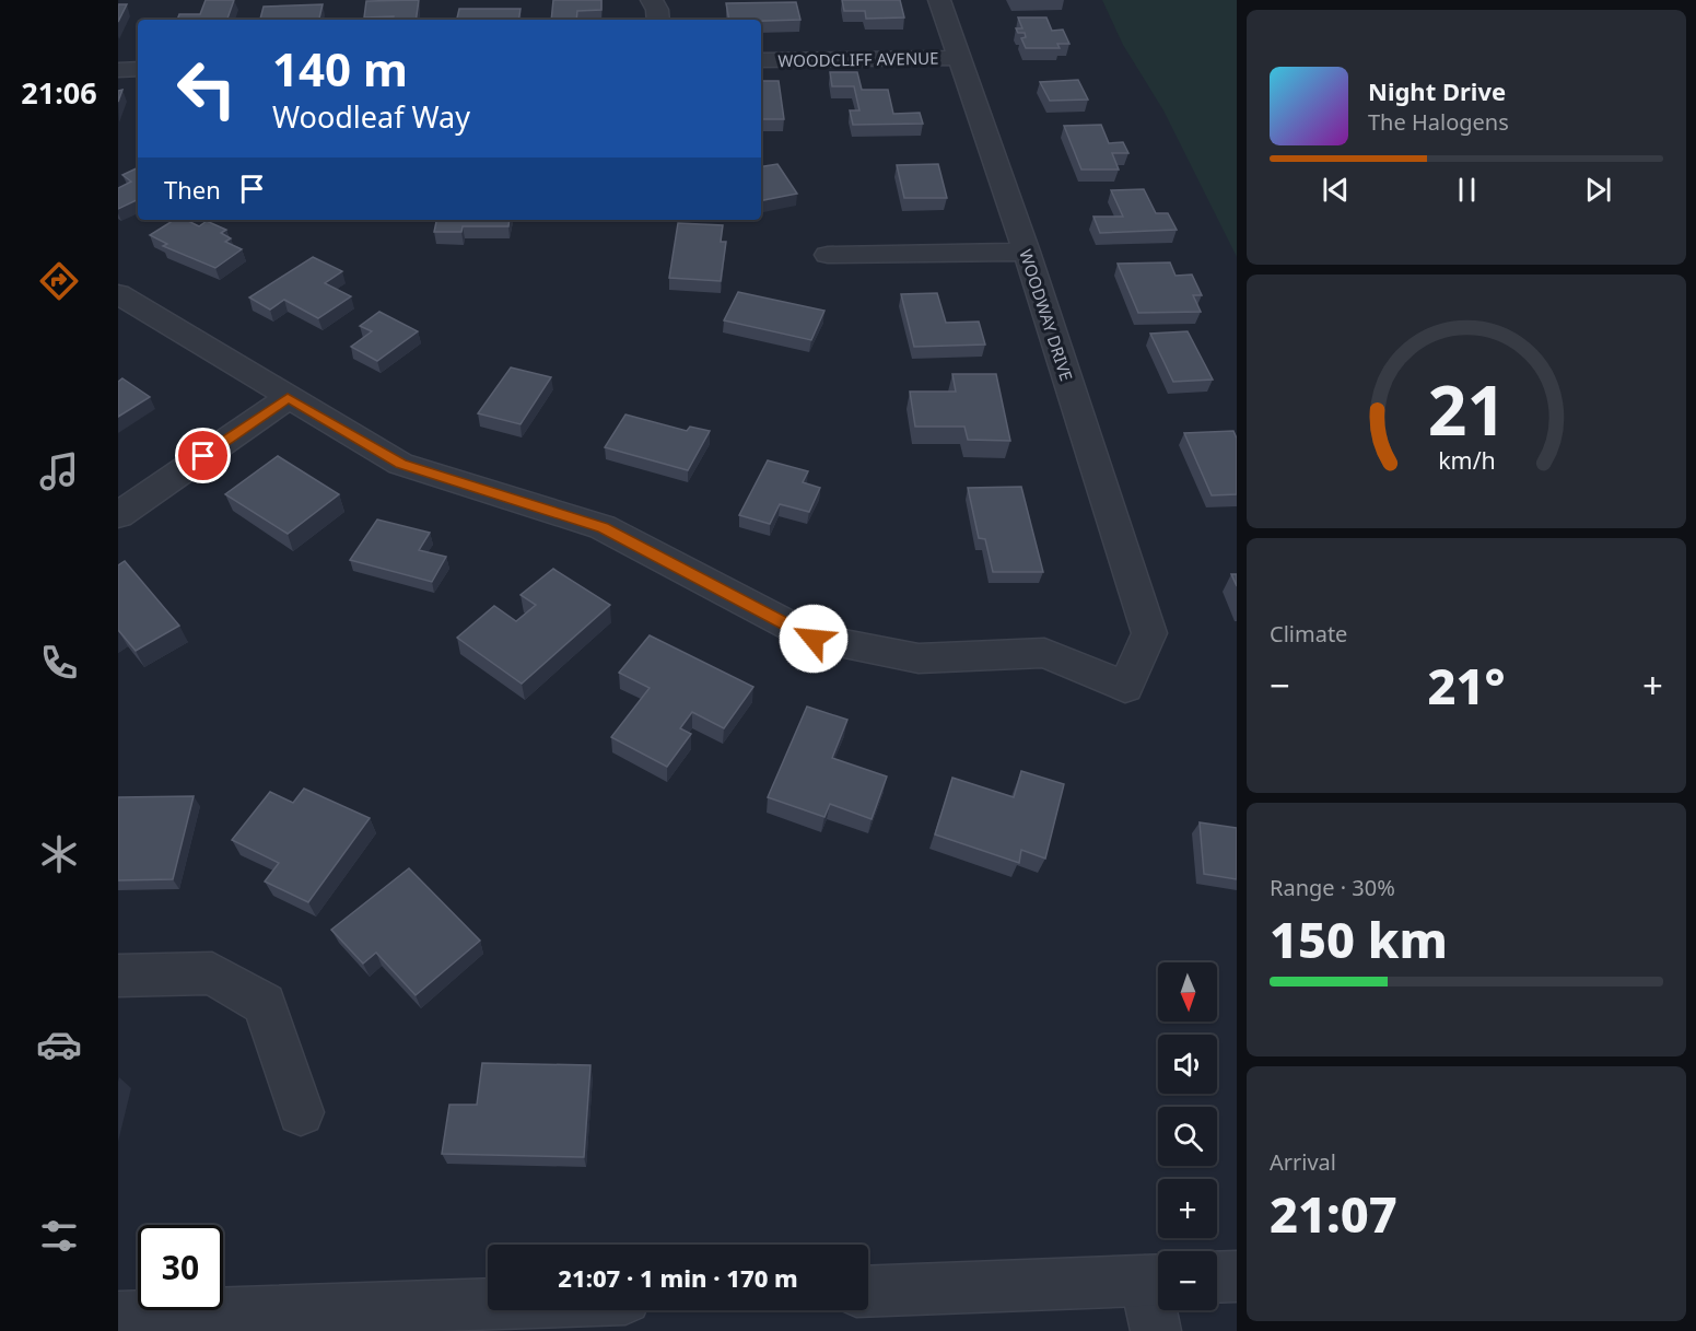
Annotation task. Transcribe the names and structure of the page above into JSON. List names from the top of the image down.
{
  "streets": {
    "street": ["WOODCLIFF AVENUE", "WOODWAY DRIVE"]
  },
  "crossings": [
    ["WOODCLIFF AVENUE", "WOODWAY DRIVE"]
  ],
  "north": "bottom",
  "page": {
    "tabs": "21:06",
    "turn": ["140 m", "Woodleaf Way"],
    "song": ["Night Drive", "The Halogens"],
    "then": "Then",
    "tile": [
      "Climate",
      ["Range · 30%", "150 km"],
      ["Arrival", "21:07"]
    ],
    "heat": ["−", "21°", "+"],
    "map_buttons": ["+", "−"],
    "limit": "30",
    "trip": "21:07 · 1 min · 170 m",
    "gauge": ["21", "km/h"]
  }
}
